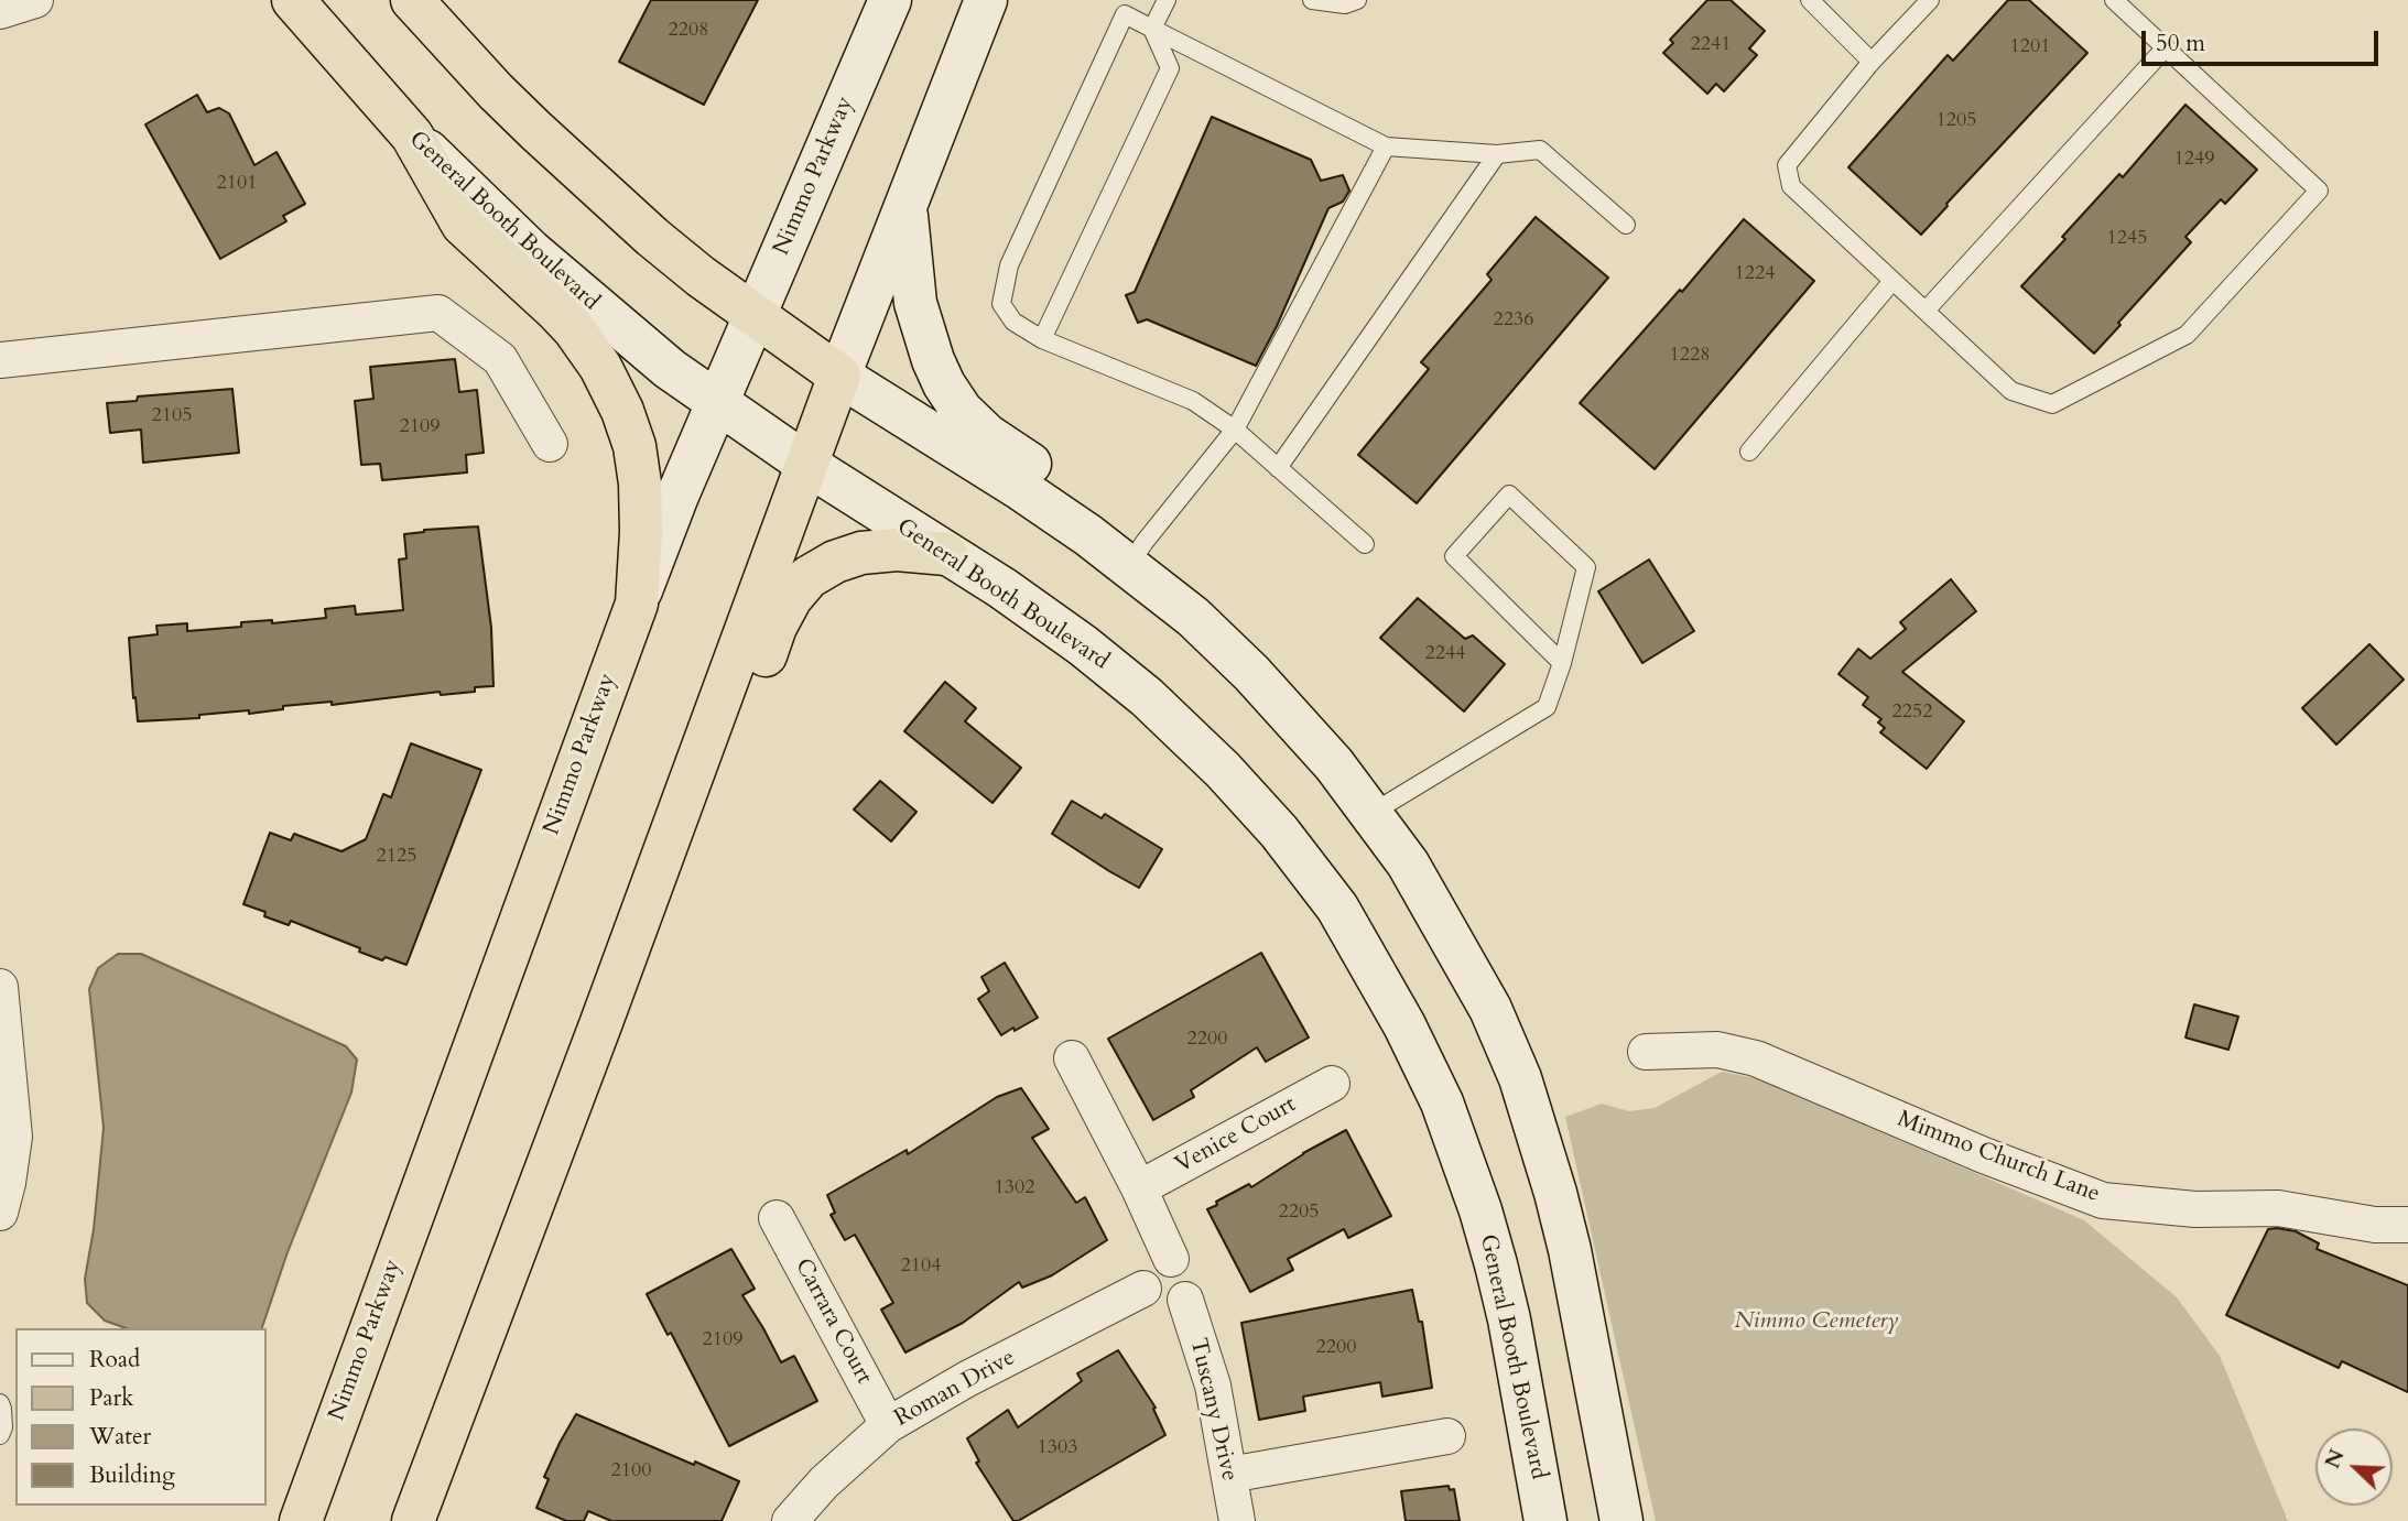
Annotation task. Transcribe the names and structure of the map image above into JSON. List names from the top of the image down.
{
  "streets": {
    "highway": ["Nimmo Parkway", "General Booth Boulevard"],
    "street": [
      "Venice Court",
      "Mimmo Church Lane",
      "Carrara Court",
      "Roman Drive",
      "Tuscany Drive"
    ]
  },
  "crossings": [
    ["Nimmo Parkway", "General Booth Boulevard"],
    ["Carrara Court", "Roman Drive"],
    ["Roman Drive", "Tuscany Drive"]
  ],
  "parks": ["Nimmo Cemetery"],
  "house_numbers": [
    "2208",
    "2241",
    "1201",
    "1205",
    "1249",
    "2101",
    "1245",
    "1224",
    "2236",
    "1228",
    "2105",
    "2109",
    "2244",
    "2252",
    "2125",
    "2200",
    "1302",
    "2205",
    "2104",
    "2109",
    "2200",
    "1303",
    "2100"
  ],
  "legend": [
    "Road",
    "Park",
    "Water",
    "Building"
  ],
  "scale_bar": "50 m",
  "north": "top left"
}
